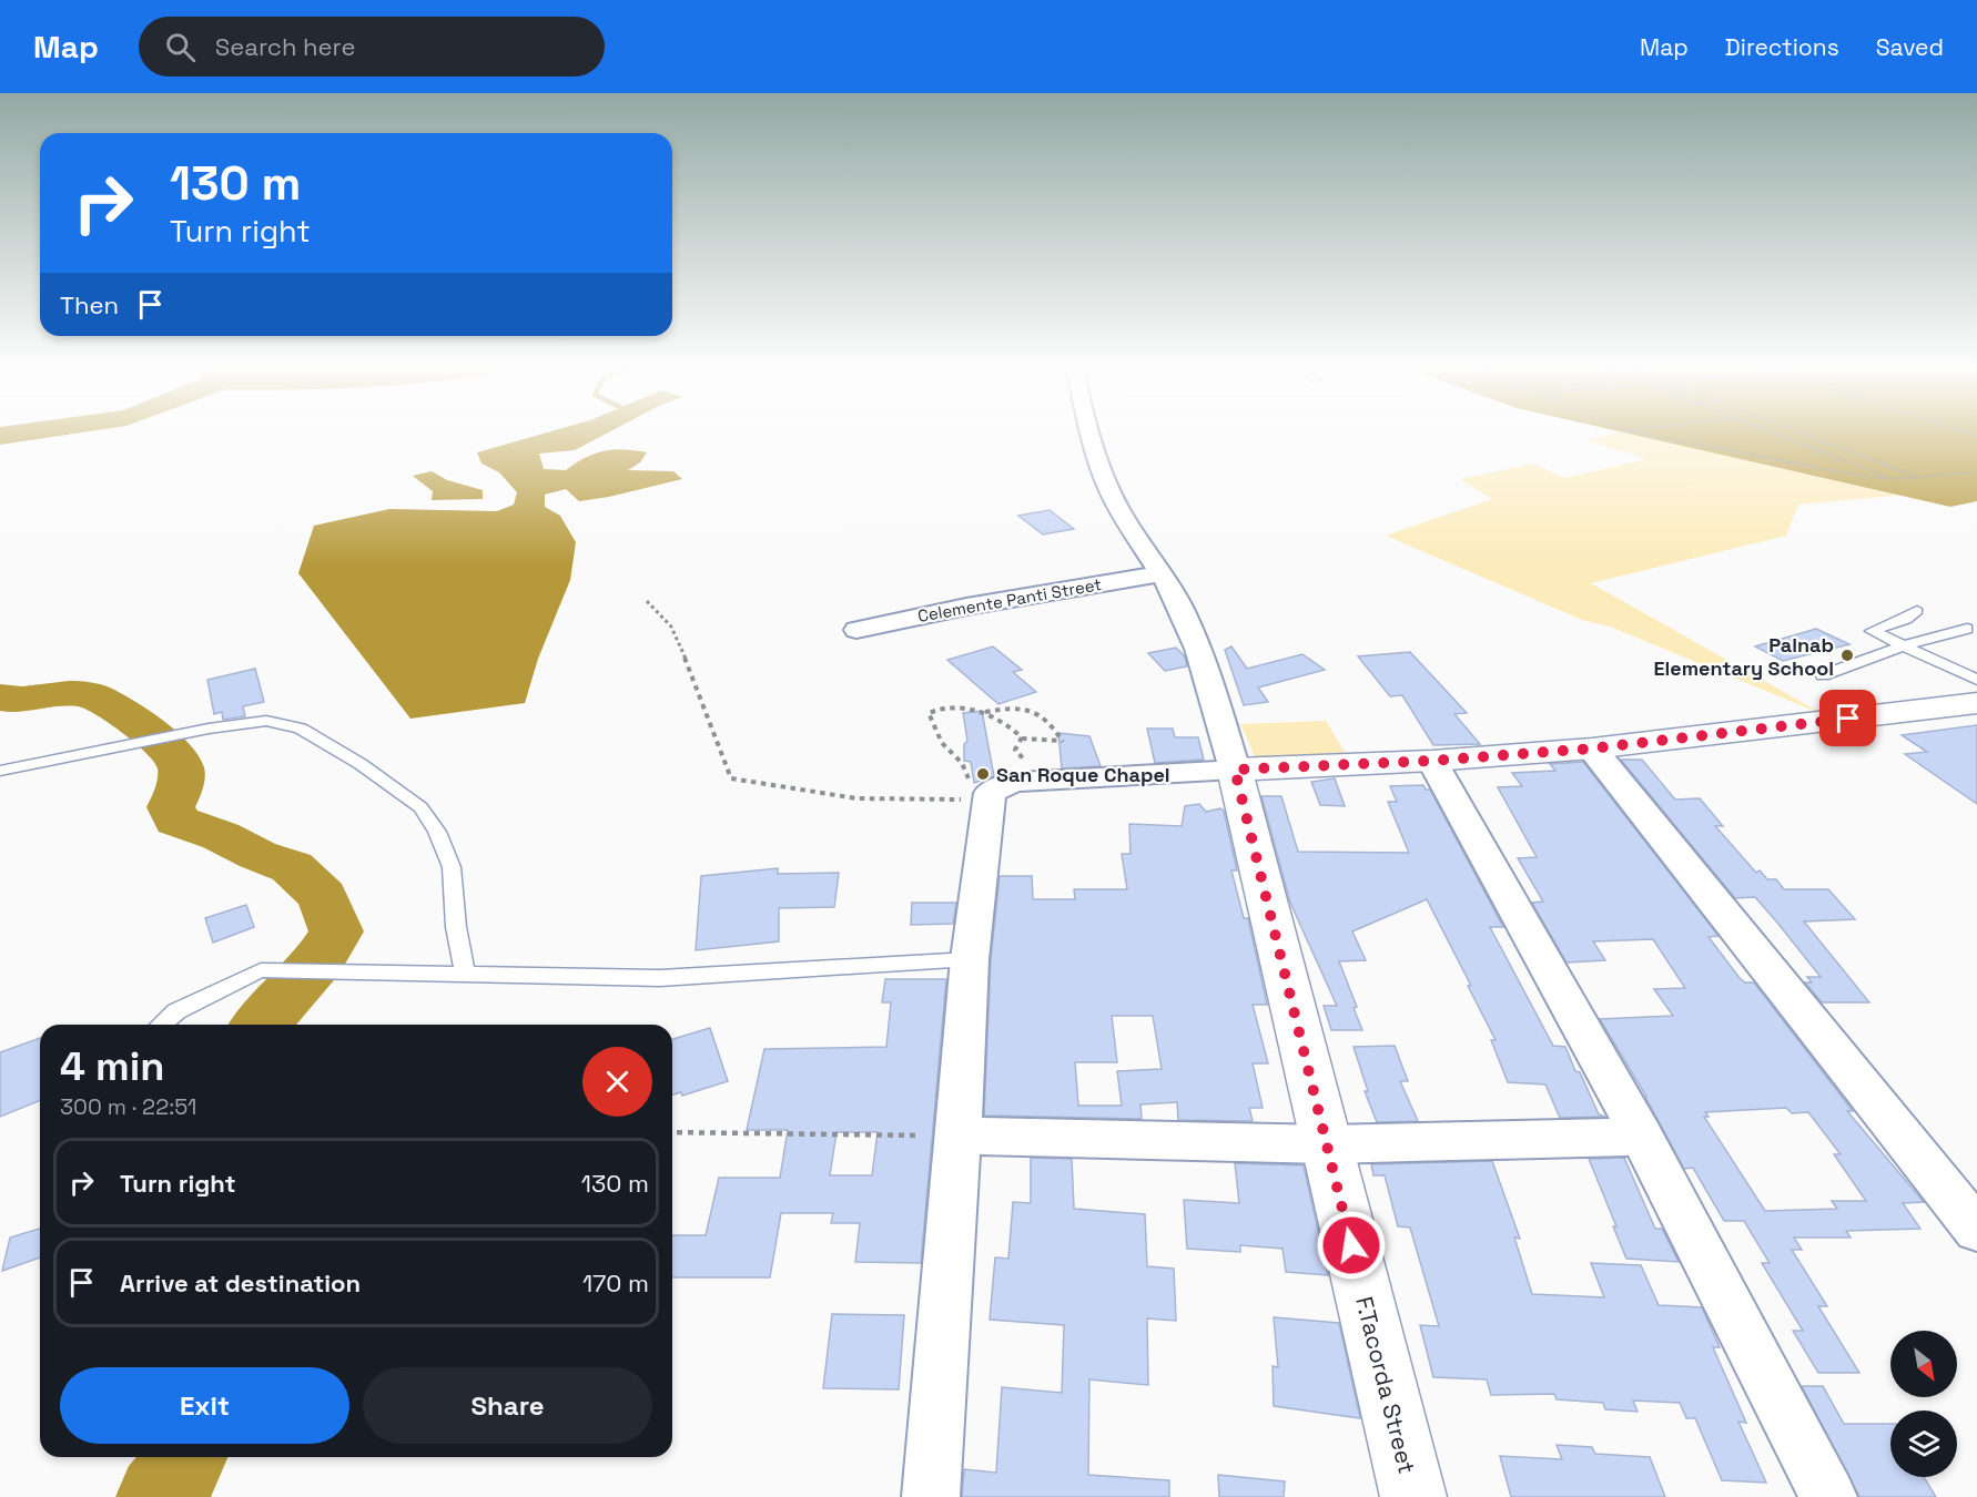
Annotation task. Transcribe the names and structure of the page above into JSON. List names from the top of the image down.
{
  "streets": {
    "street": ["Celemente Panti Street", "F.Tacorda Street"]
  },
  "places": ["Palnab Elementary School", "San Roque Chapel"],
  "north": "bottom right",
  "page": {
    "header": "Map",
    "search": "Search here",
    "nav": ["Map", "Directions", "Saved"],
    "turn": ["130 m", "Turn right"],
    "then": "Then",
    "heading": ["4 min", "300 m · 22:51"],
    "list": [
      {
        "name": "Turn right",
        "value": "130 m"
      },
      {
        "name": "Arrive at destination",
        "value": "170 m"
      }
    ],
    "buttons": ["Exit", "Share"]
  }
}
